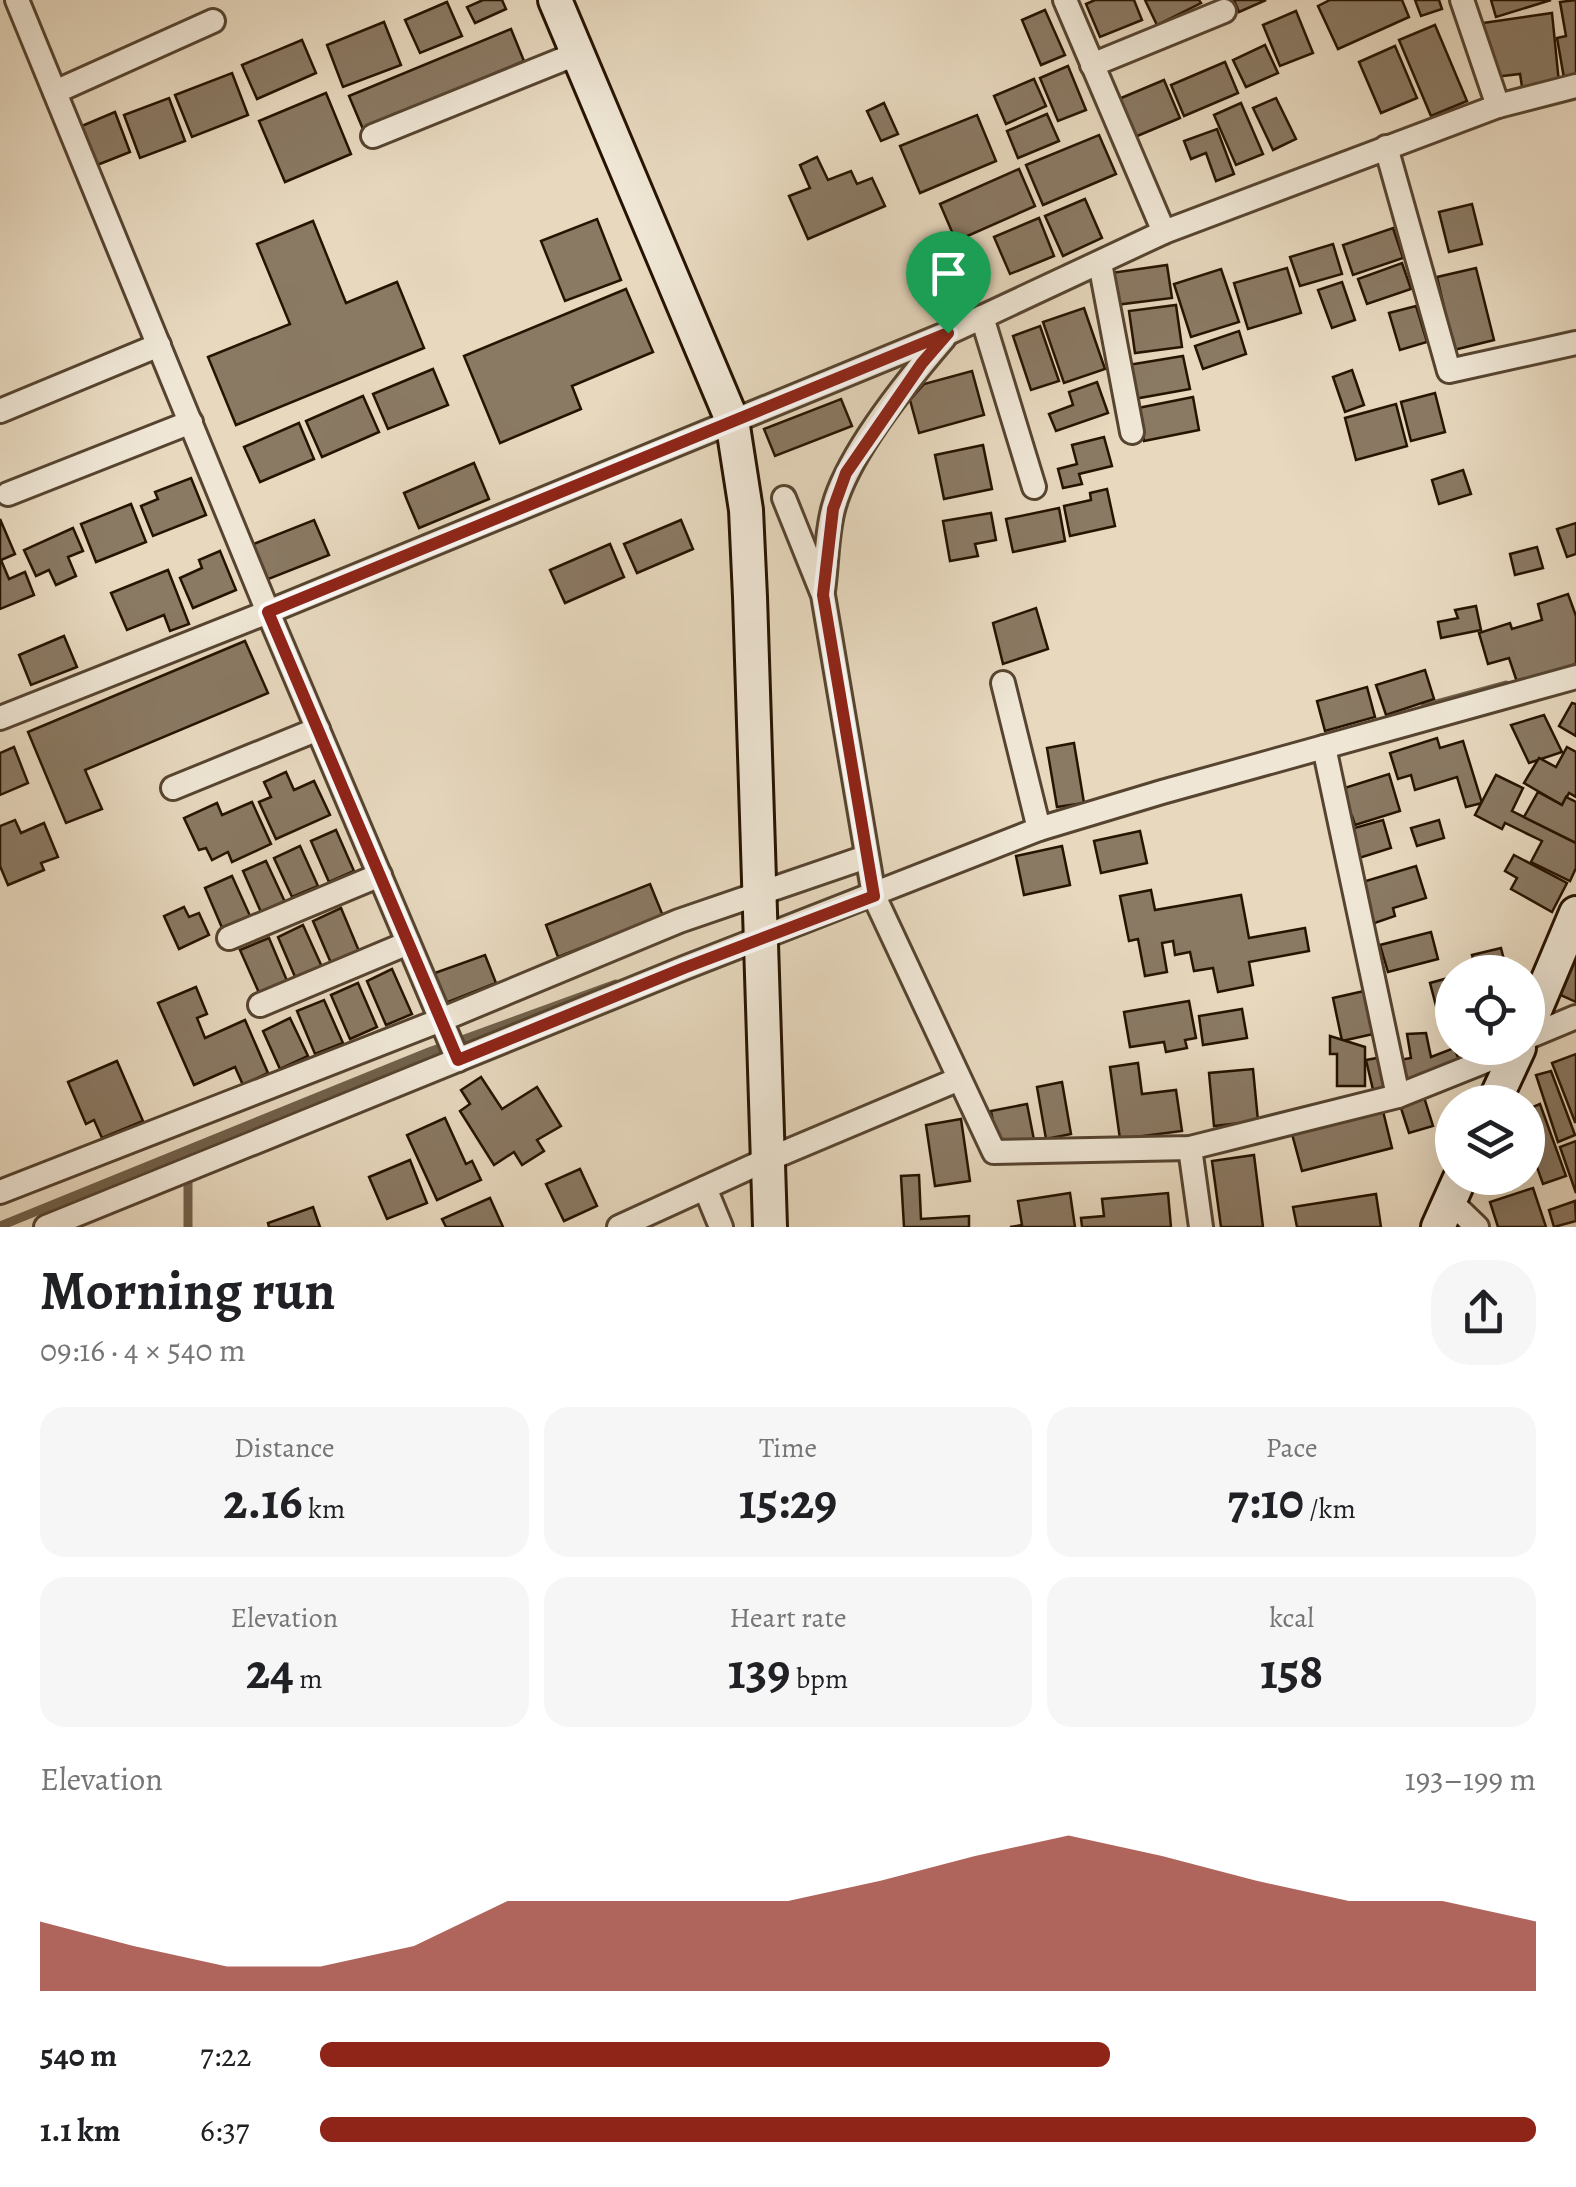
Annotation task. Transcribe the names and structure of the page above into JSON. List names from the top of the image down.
{
  "page": {
    "heading": ["Morning run", "09:16 · 4 × 540 m"],
    "stats": [
      ["Distance", "2.16 km"],
      ["Time", "15:29"],
      ["Pace", "7:10 /km"],
      ["Elevation", "24 m"],
      ["Heart rate", "139 bpm"],
      ["kcal", "158"]
    ],
    "chart": ["Elevation", "193–199 m"],
    "list": [
      {
        "name": "540 m",
        "note": "7:22"
      },
      {
        "name": "1.1 km",
        "note": "6:37"
      }
    ]
  }
}
